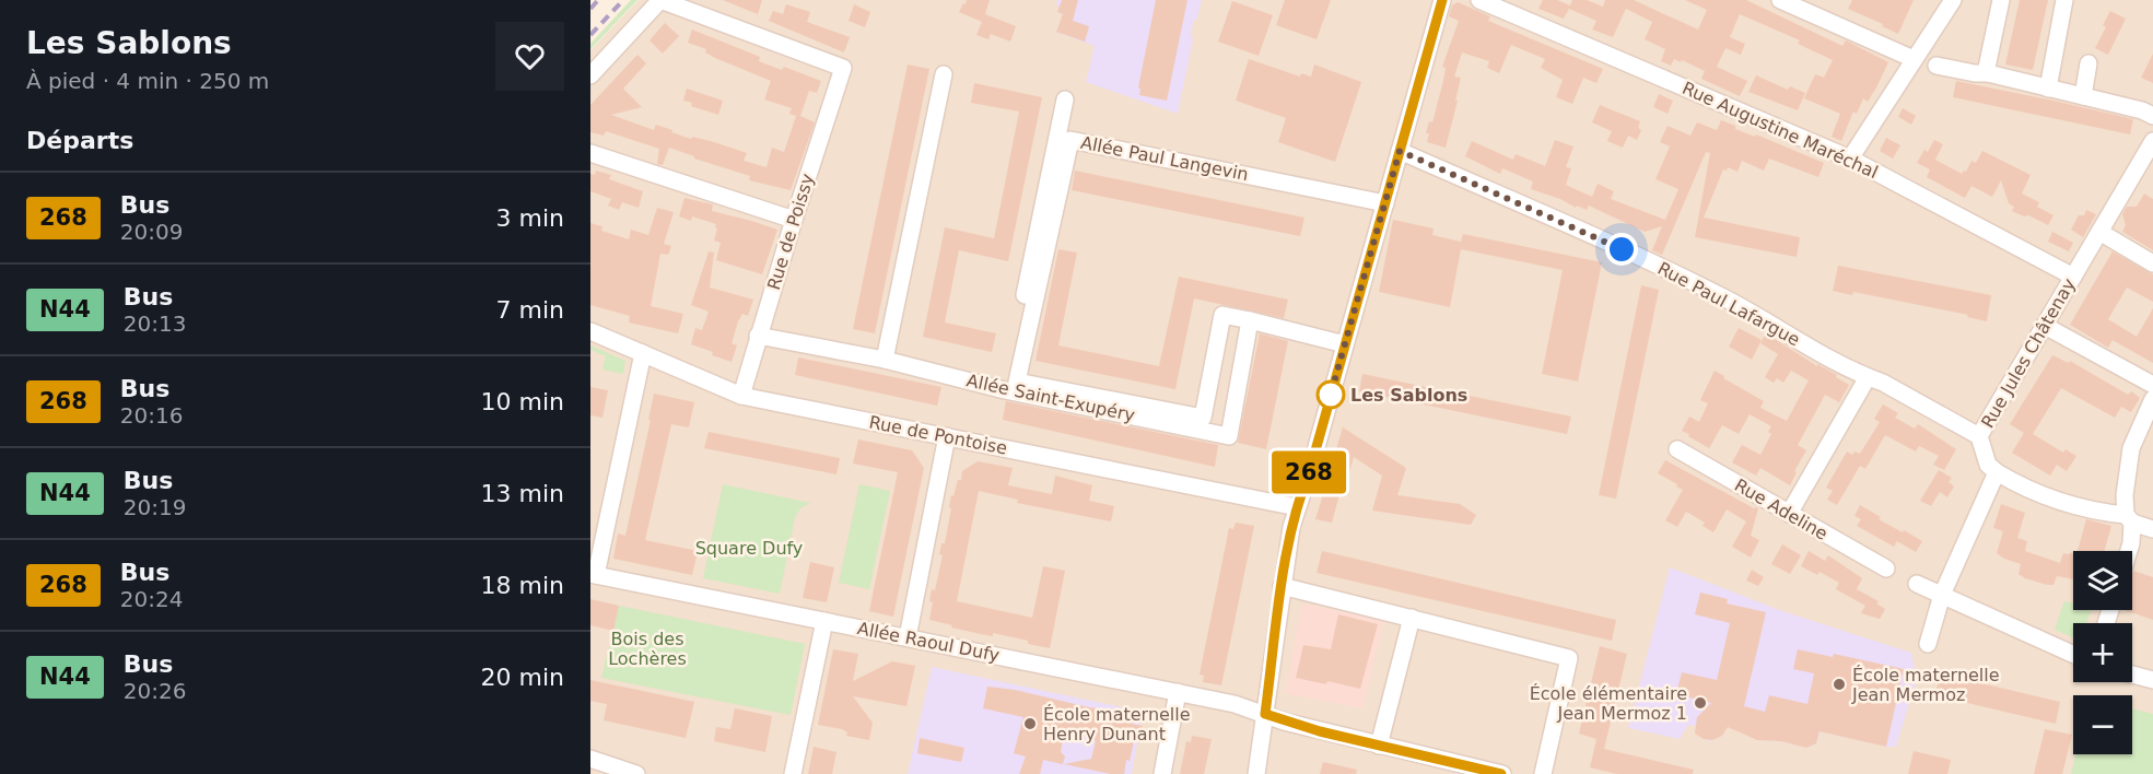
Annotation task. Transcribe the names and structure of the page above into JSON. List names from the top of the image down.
{
  "streets": {
    "street": [
      "Rue Augustine Maréchal",
      "Allée Paul Langevin",
      "Rue de Poissy",
      "Rue Paul Lafargue",
      "Rue Jules Châtenay",
      "Allée Saint-Exupéry",
      "Rue de Pontoise",
      "Rue Adeline",
      "Allée Raoul Dufy"
    ]
  },
  "crossings": [
    ["Rue Augustine Maréchal", "Rue Jules Châtenay"],
    ["Allée Paul Langevin", "Allée Saint-Exupéry"],
    ["Rue de Poissy", "Allée Saint-Exupéry"],
    ["Rue de Poissy", "Rue de Pontoise"],
    ["Rue Paul Lafargue", "Rue Jules Châtenay"]
  ],
  "parks": ["Square Dufy", "Bois des Lochères"],
  "places": [
    "Les Sablons",
    "École maternelle Jean Mermoz",
    "École élémentaire Jean Mermoz 1",
    "École maternelle Henry Dunant"
  ],
  "lines": ["bus line 268"],
  "page": {
    "heading": [
      ["Les Sablons", "À pied · 4 min · 250 m"],
      "Départs"
    ],
    "on_map": "268",
    "list": [
      {
        "mark": "268",
        "name": "Bus",
        "note": "20:09",
        "value": "3 min"
      },
      {
        "mark": "N44",
        "name": "Bus",
        "note": "20:13",
        "value": "7 min"
      },
      {
        "mark": "268",
        "name": "Bus",
        "note": "20:16",
        "value": "10 min"
      },
      {
        "mark": "N44",
        "name": "Bus",
        "note": "20:19",
        "value": "13 min"
      },
      {
        "mark": "268",
        "name": "Bus",
        "note": "20:24",
        "value": "18 min"
      },
      {
        "mark": "N44",
        "name": "Bus",
        "note": "20:26",
        "value": "20 min"
      }
    ],
    "map_buttons": ["+", "−"]
  }
}
